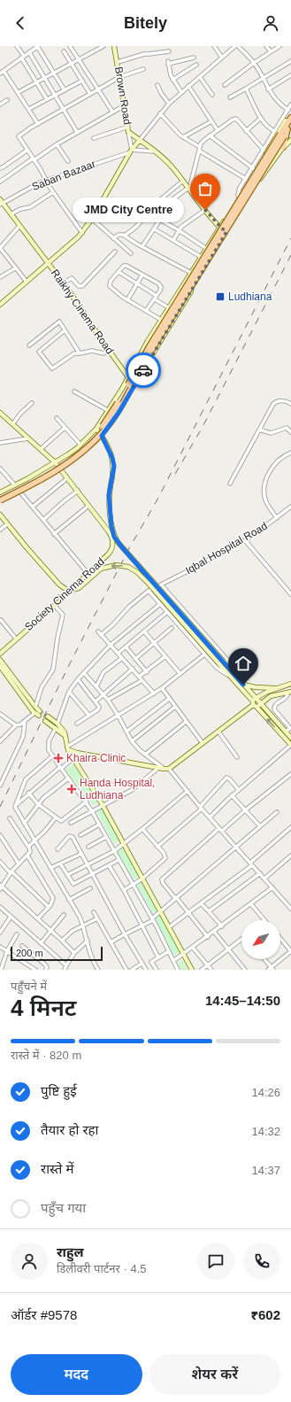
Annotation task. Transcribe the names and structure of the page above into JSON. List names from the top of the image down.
{
  "streets": {
    "street": [
      "Brown Road",
      "Saban Bazaar",
      "Raikhy Cinema Road",
      "Iqbal Hospital Road",
      "Society Cinema Road"
    ]
  },
  "crossings": [
    ["Saban Bazaar", "Raikhy Cinema Road"]
  ],
  "places": {
    "other": ["JMD City Centre"],
    "transit": ["Ludhiana"],
    "health": ["Khaira Clinic", "Handa Hospital, Ludhiana"]
  },
  "scale_bar": "200 m",
  "north": "bottom left",
  "page": {
    "header": "Bitely",
    "bubble": "JMD City Centre",
    "scale": "200 m",
    "heading": ["4 मिनट", "पहुँचने में", "14:45–14:50"],
    "panel": [
      "राहुल",
      "डिलीवरी पार्टनर · 4.5",
      "ऑर्डर #9578",
      "₹602"
    ],
    "bar": "रास्ते में · 820 m",
    "list": [
      ["पुष्टि हुई", "14:26"],
      ["तैयार हो रहा", "14:32"],
      ["रास्ते में", "14:37"],
      "पहुँच गया"
    ],
    "buttons": ["मदद", "शेयर करें"]
  }
}
